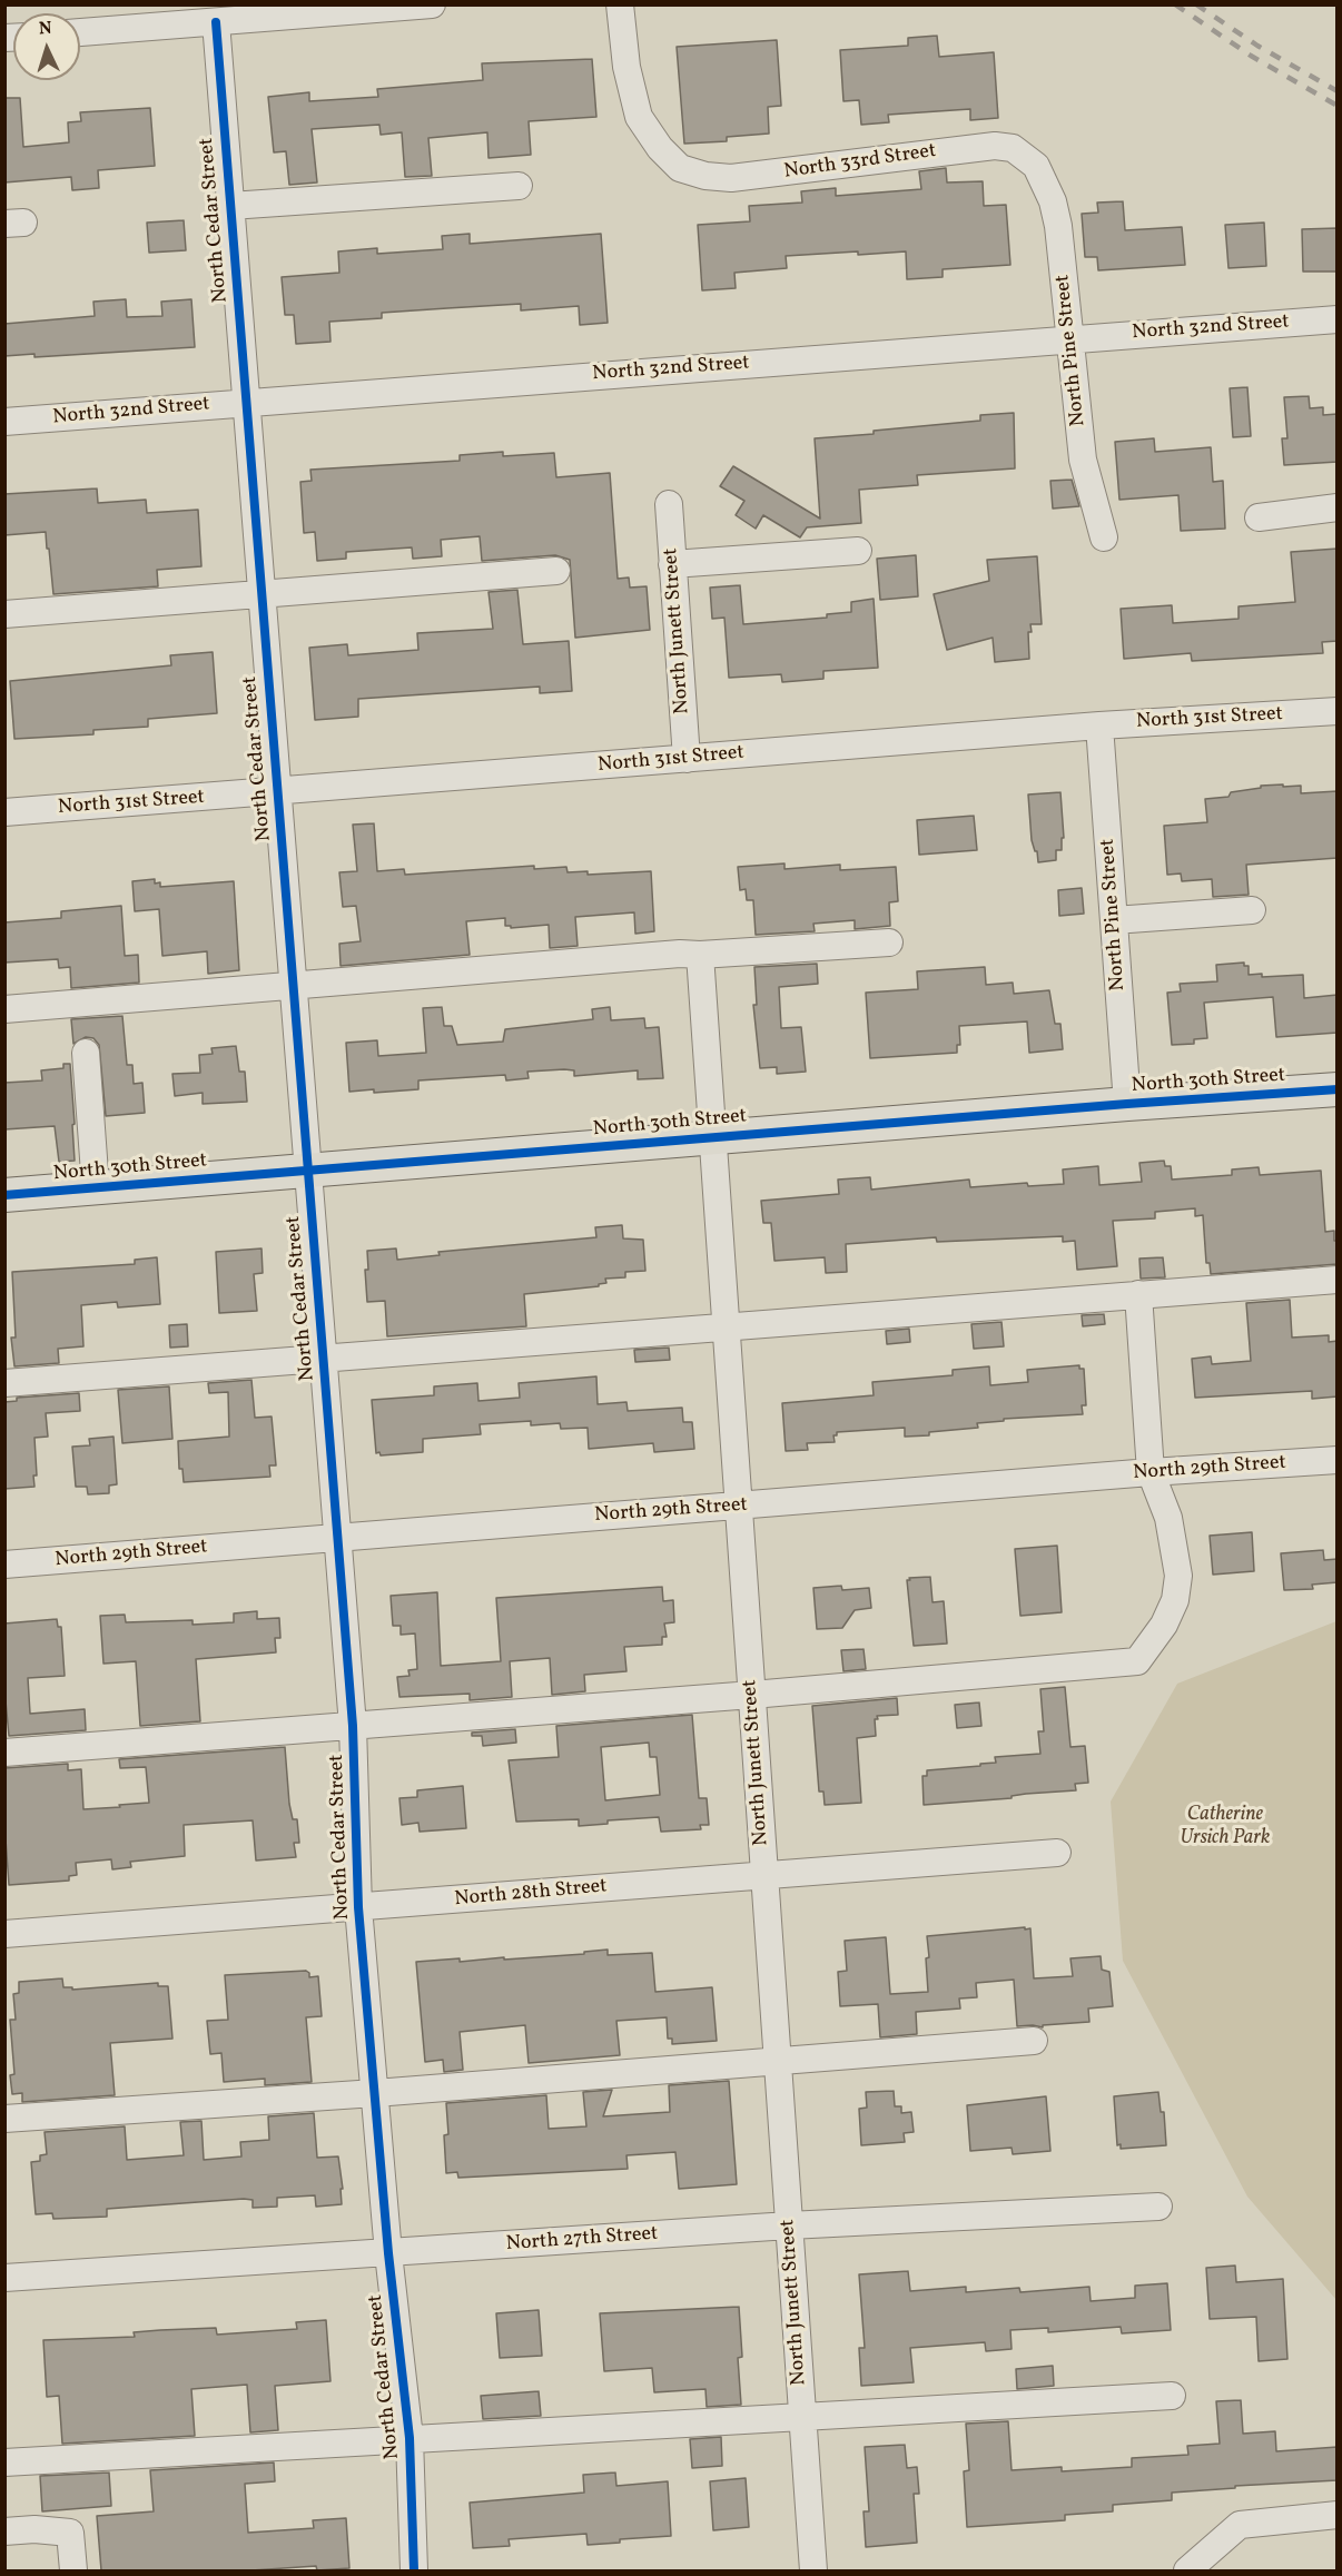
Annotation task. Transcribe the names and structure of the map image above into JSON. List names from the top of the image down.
{
  "streets": {
    "main road": ["North 30th Street"],
    "street": [
      "North 33rd Street",
      "North Cedar Street",
      "North 32nd Street",
      "North Pine Street",
      "North Junett Street",
      "North 31st Street",
      "North 29th Street",
      "North 28th Street",
      "North 27th Street"
    ]
  },
  "crossings": [
    ["North 33rd Street", "North Pine Street"],
    ["North Cedar Street", "North 32nd Street"],
    ["North Cedar Street", "North 31st Street"],
    ["North Cedar Street", "North 30th Street"],
    ["North Cedar Street", "North 29th Street"],
    ["North Cedar Street", "North 28th Street"],
    ["North Cedar Street", "North 27th Street"],
    ["North 32nd Street", "North Pine Street"],
    ["North Pine Street", "North 31st Street"],
    ["North Pine Street", "North 30th Street"],
    ["North Junett Street", "North 31st Street"],
    ["North Junett Street", "North 30th Street"],
    ["North Junett Street", "North 29th Street"],
    ["North Junett Street", "North 28th Street"],
    ["North Junett Street", "North 27th Street"]
  ],
  "parks": ["Catherine Ursich Park"],
  "north": "top"
}
